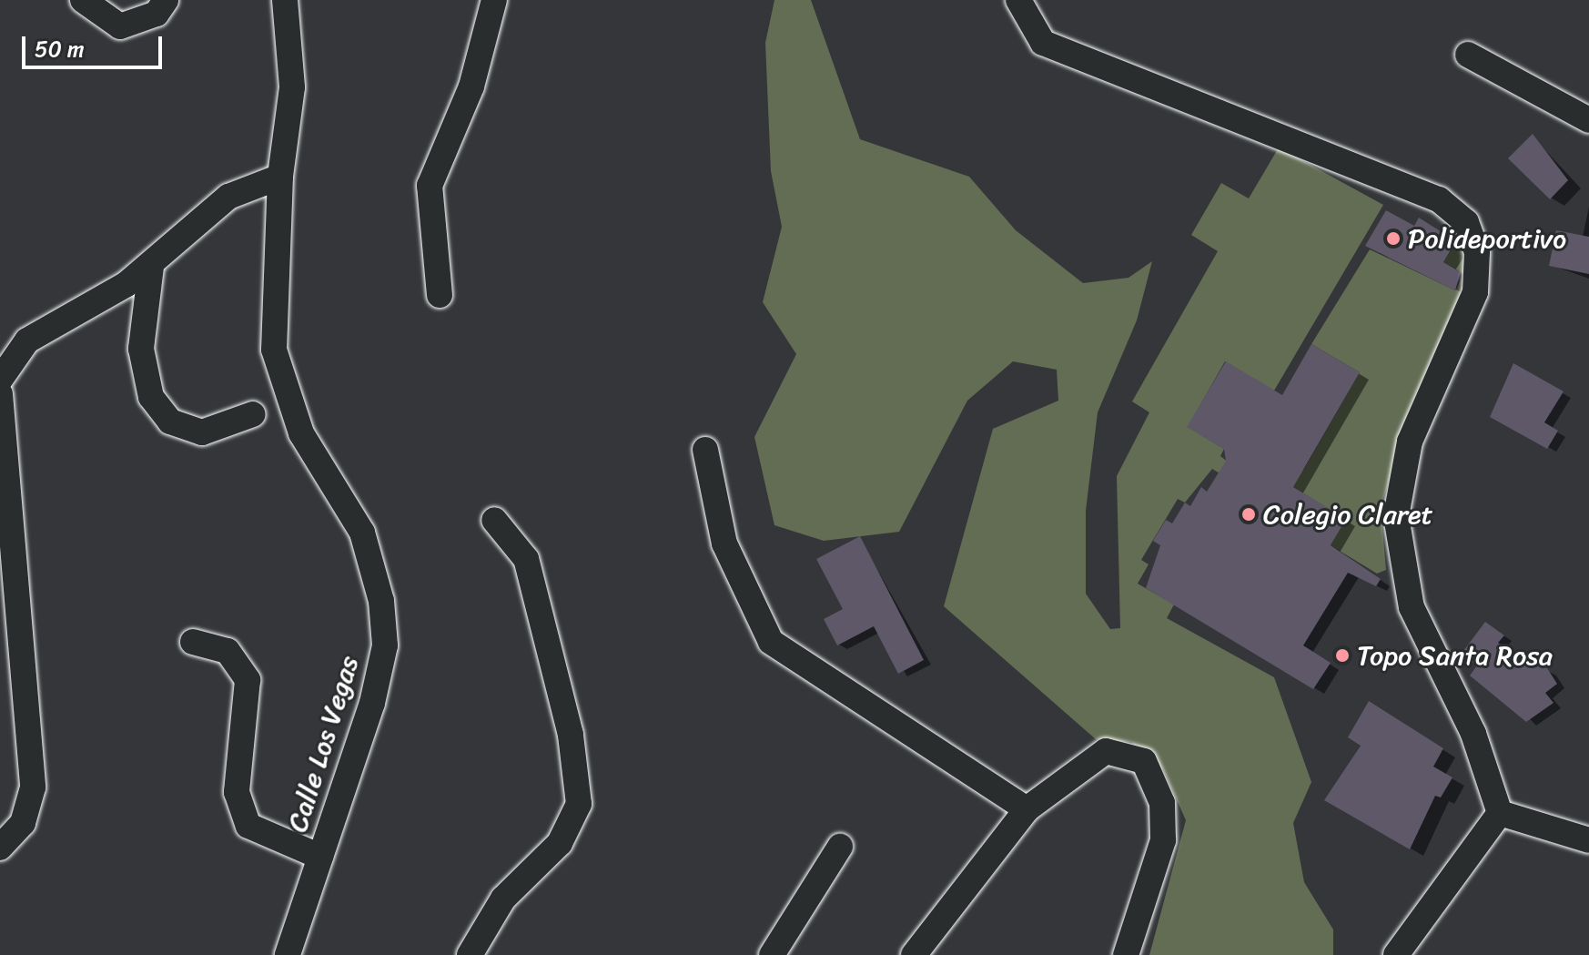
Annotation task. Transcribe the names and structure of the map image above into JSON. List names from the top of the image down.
{
  "streets": {
    "street": ["Calle Los Vegas"]
  },
  "places": ["Polideportivo", "Colegio Claret", "Topo Santa Rosa"],
  "scale_bar": "50 m"
}
